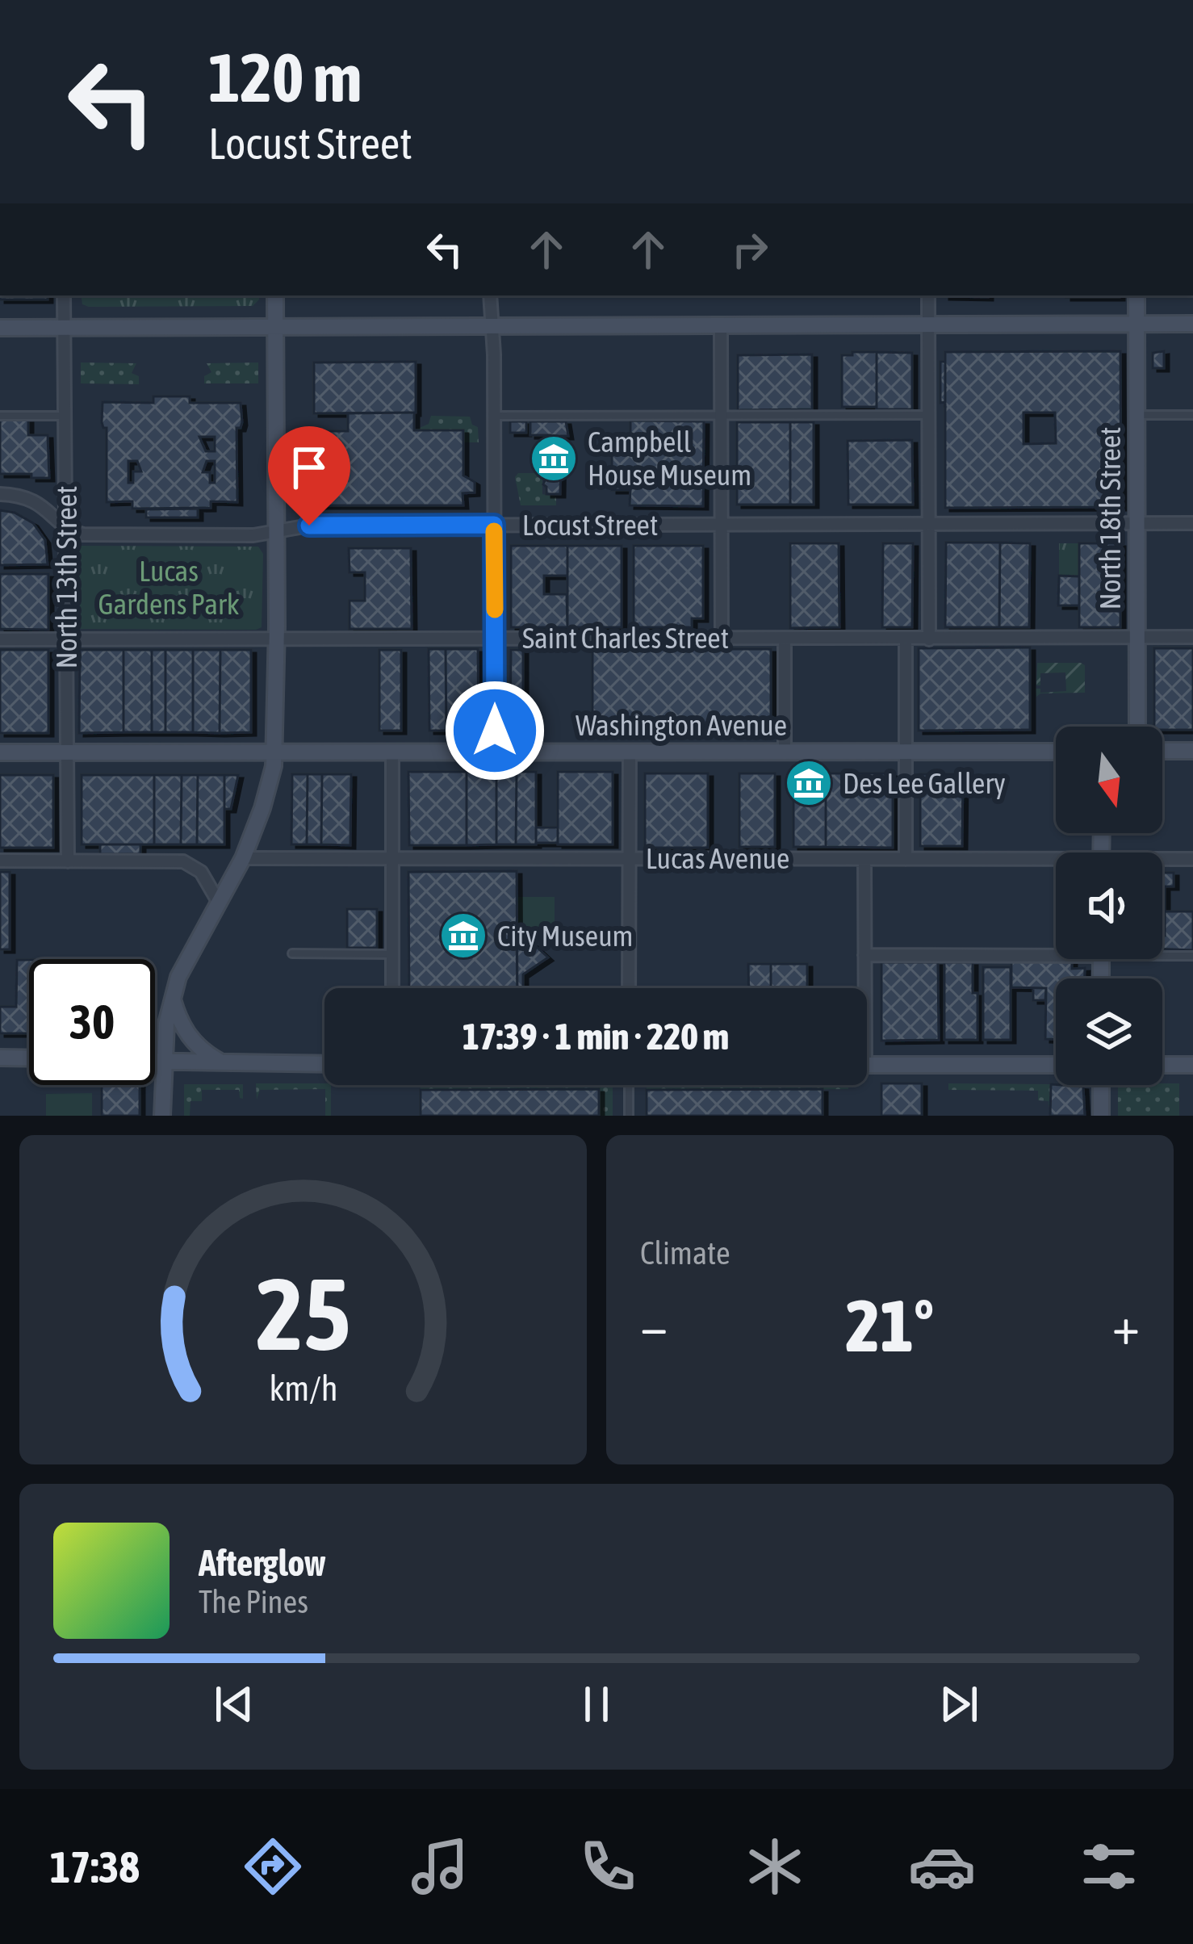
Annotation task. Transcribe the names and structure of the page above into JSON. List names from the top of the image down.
{
  "streets": {
    "main road": ["North 18th Street", "Washington Avenue"],
    "street": [
      "Locust Street",
      "North 13th Street",
      "Saint Charles Street",
      "Lucas Avenue"
    ]
  },
  "crossings": [
    ["North 18th Street", "Locust Street"],
    ["North 18th Street", "Saint Charles Street"],
    ["Locust Street", "North 13th Street"],
    ["North 13th Street", "Saint Charles Street"],
    ["North 13th Street", "Washington Avenue"]
  ],
  "parks": ["Lucas Gardens Park"],
  "places": {
    "museum": ["Campbell House Museum", "Des Lee Gallery", "City Museum"]
  },
  "north": "bottom",
  "page": {
    "turn": ["120 m", "Locust Street"],
    "limit": "30",
    "trip": "17:39 · 1 min · 220 m",
    "tile": "Climate",
    "heat": ["−", "21°", "+"],
    "song": ["Afterglow", "The Pines"],
    "tabs": "17:38",
    "gauge": ["25", "km/h"]
  }
}
